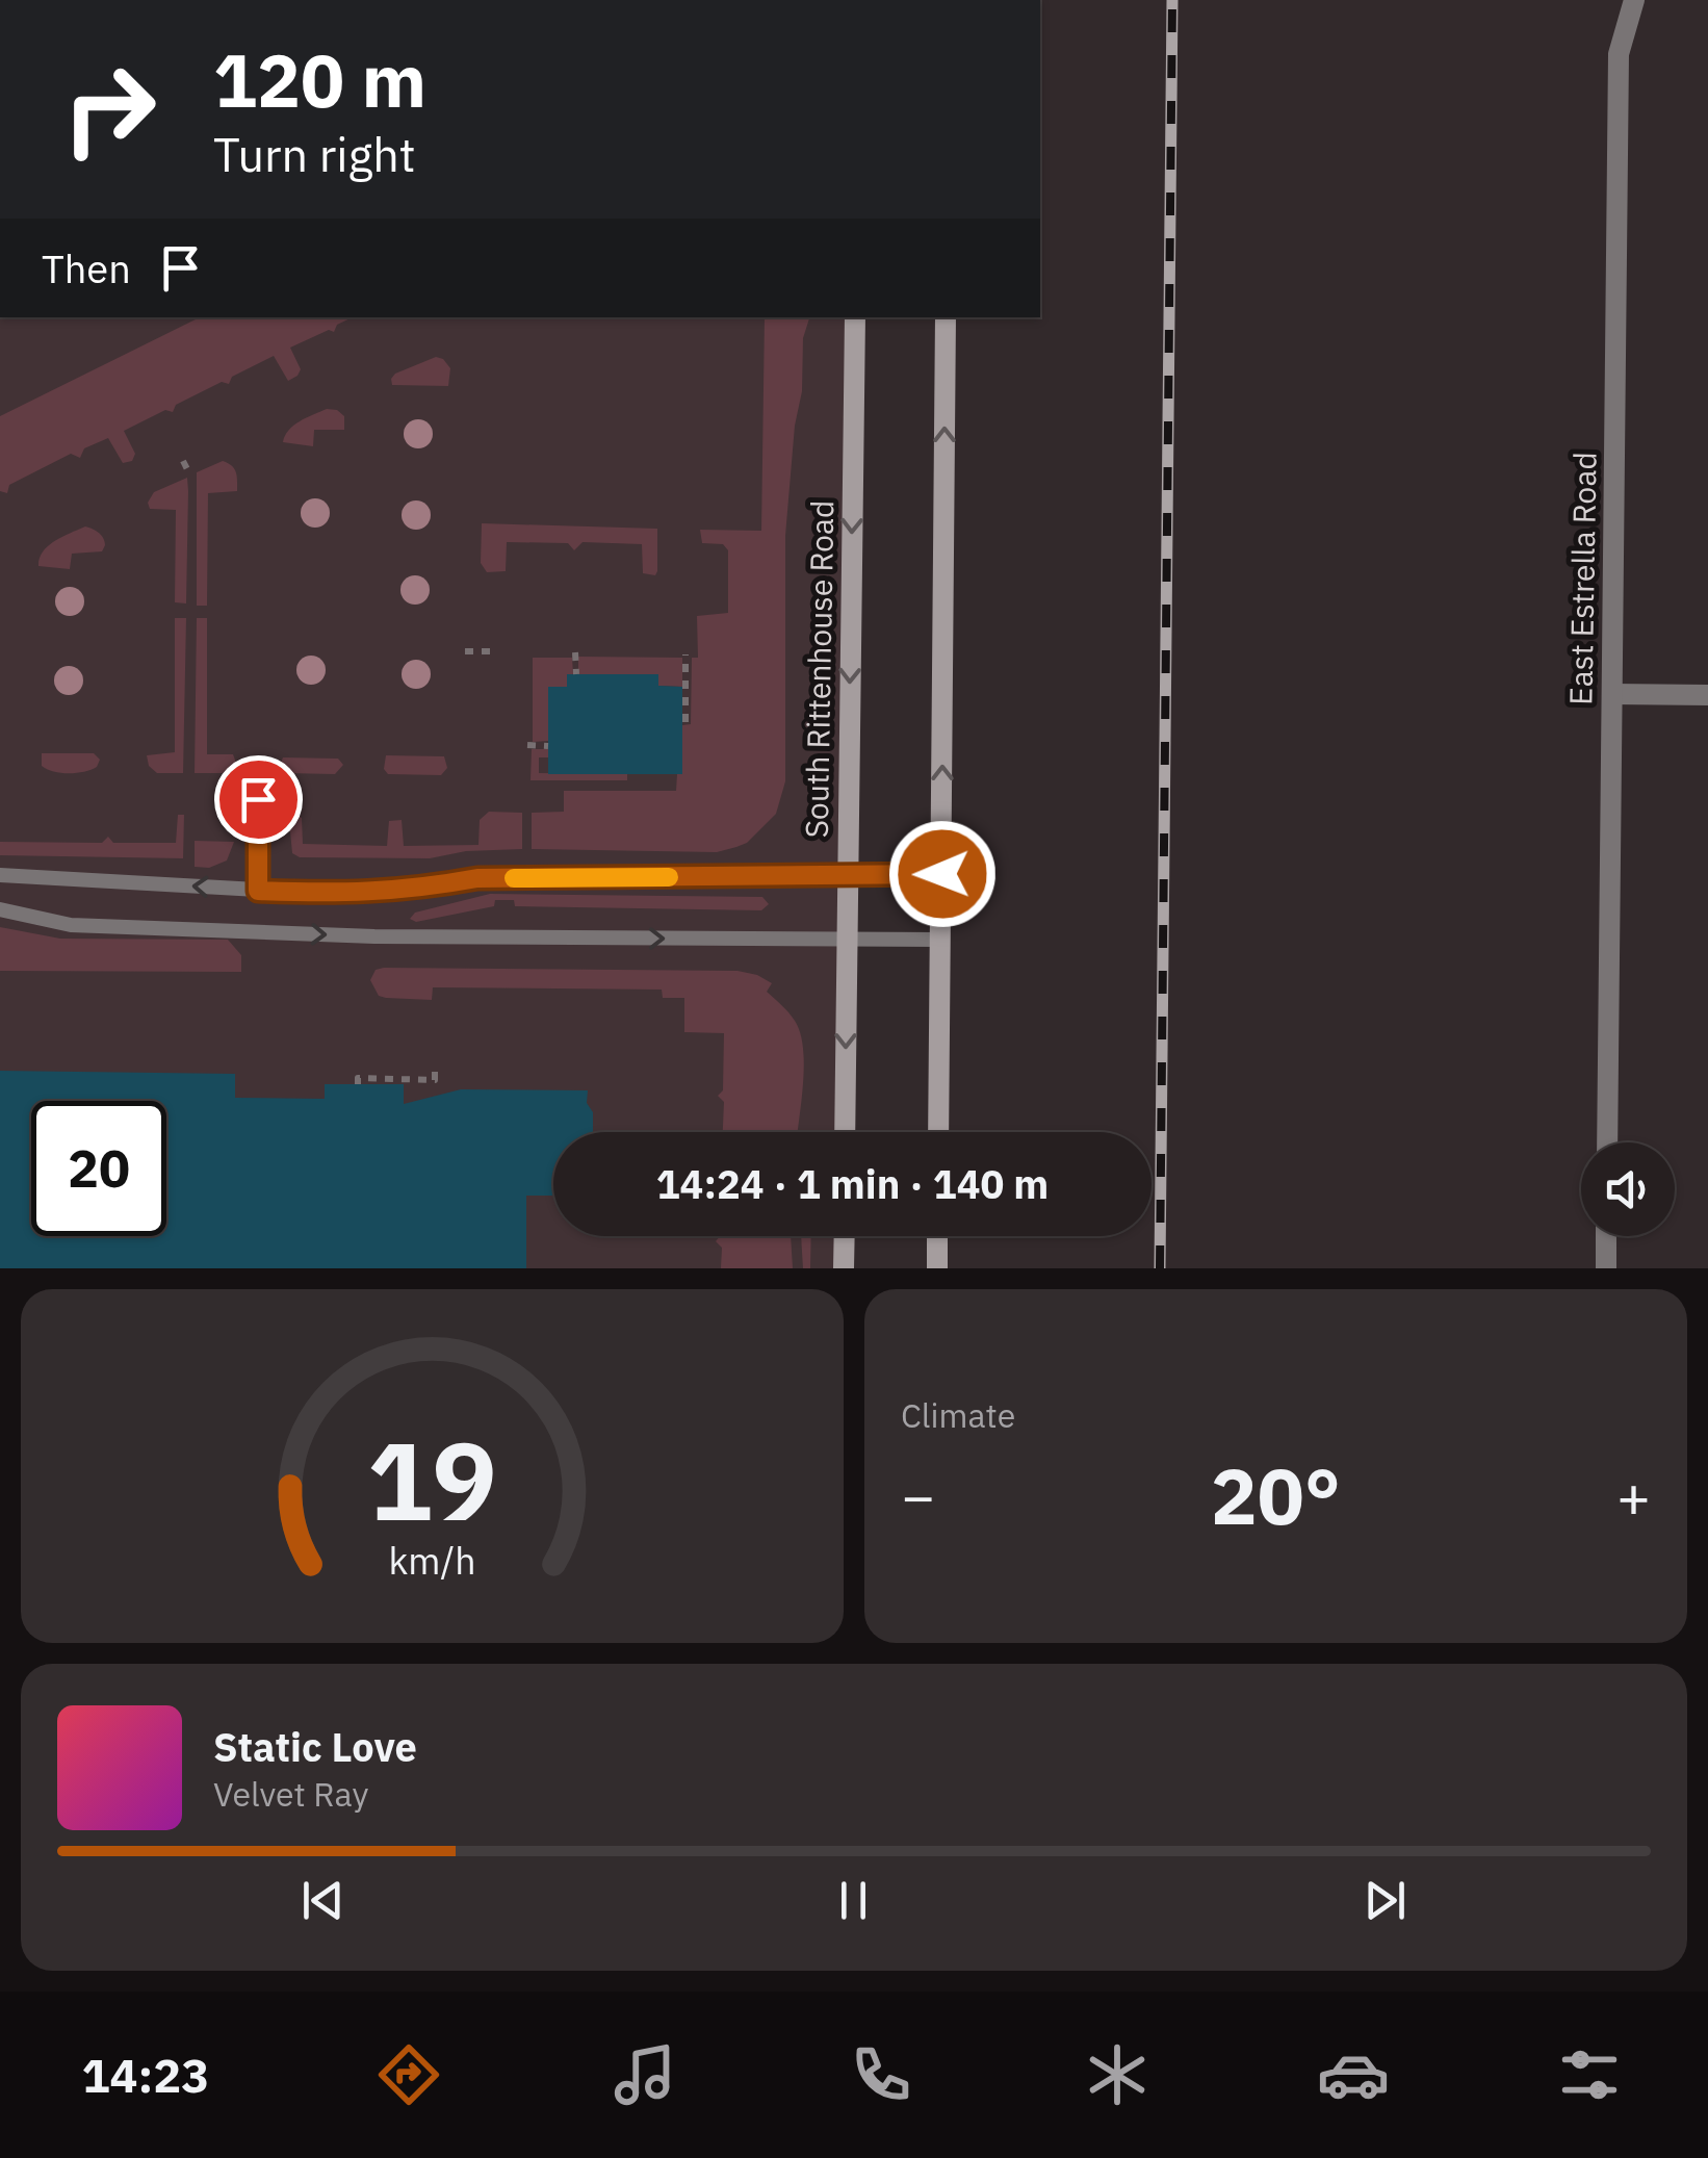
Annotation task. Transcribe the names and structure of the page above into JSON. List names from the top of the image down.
{
  "streets": {
    "main road": ["South Rittenhouse Road"],
    "street": ["East Estrella Road"]
  },
  "page": {
    "turn": ["120 m", "Turn right"],
    "then": "Then",
    "limit": "20",
    "trip": "14:24 · 1 min · 140 m",
    "tile": "Climate",
    "heat": ["−", "20°", "+"],
    "song": ["Static Love", "Velvet Ray"],
    "tabs": "14:23",
    "gauge": ["19", "km/h"]
  }
}
